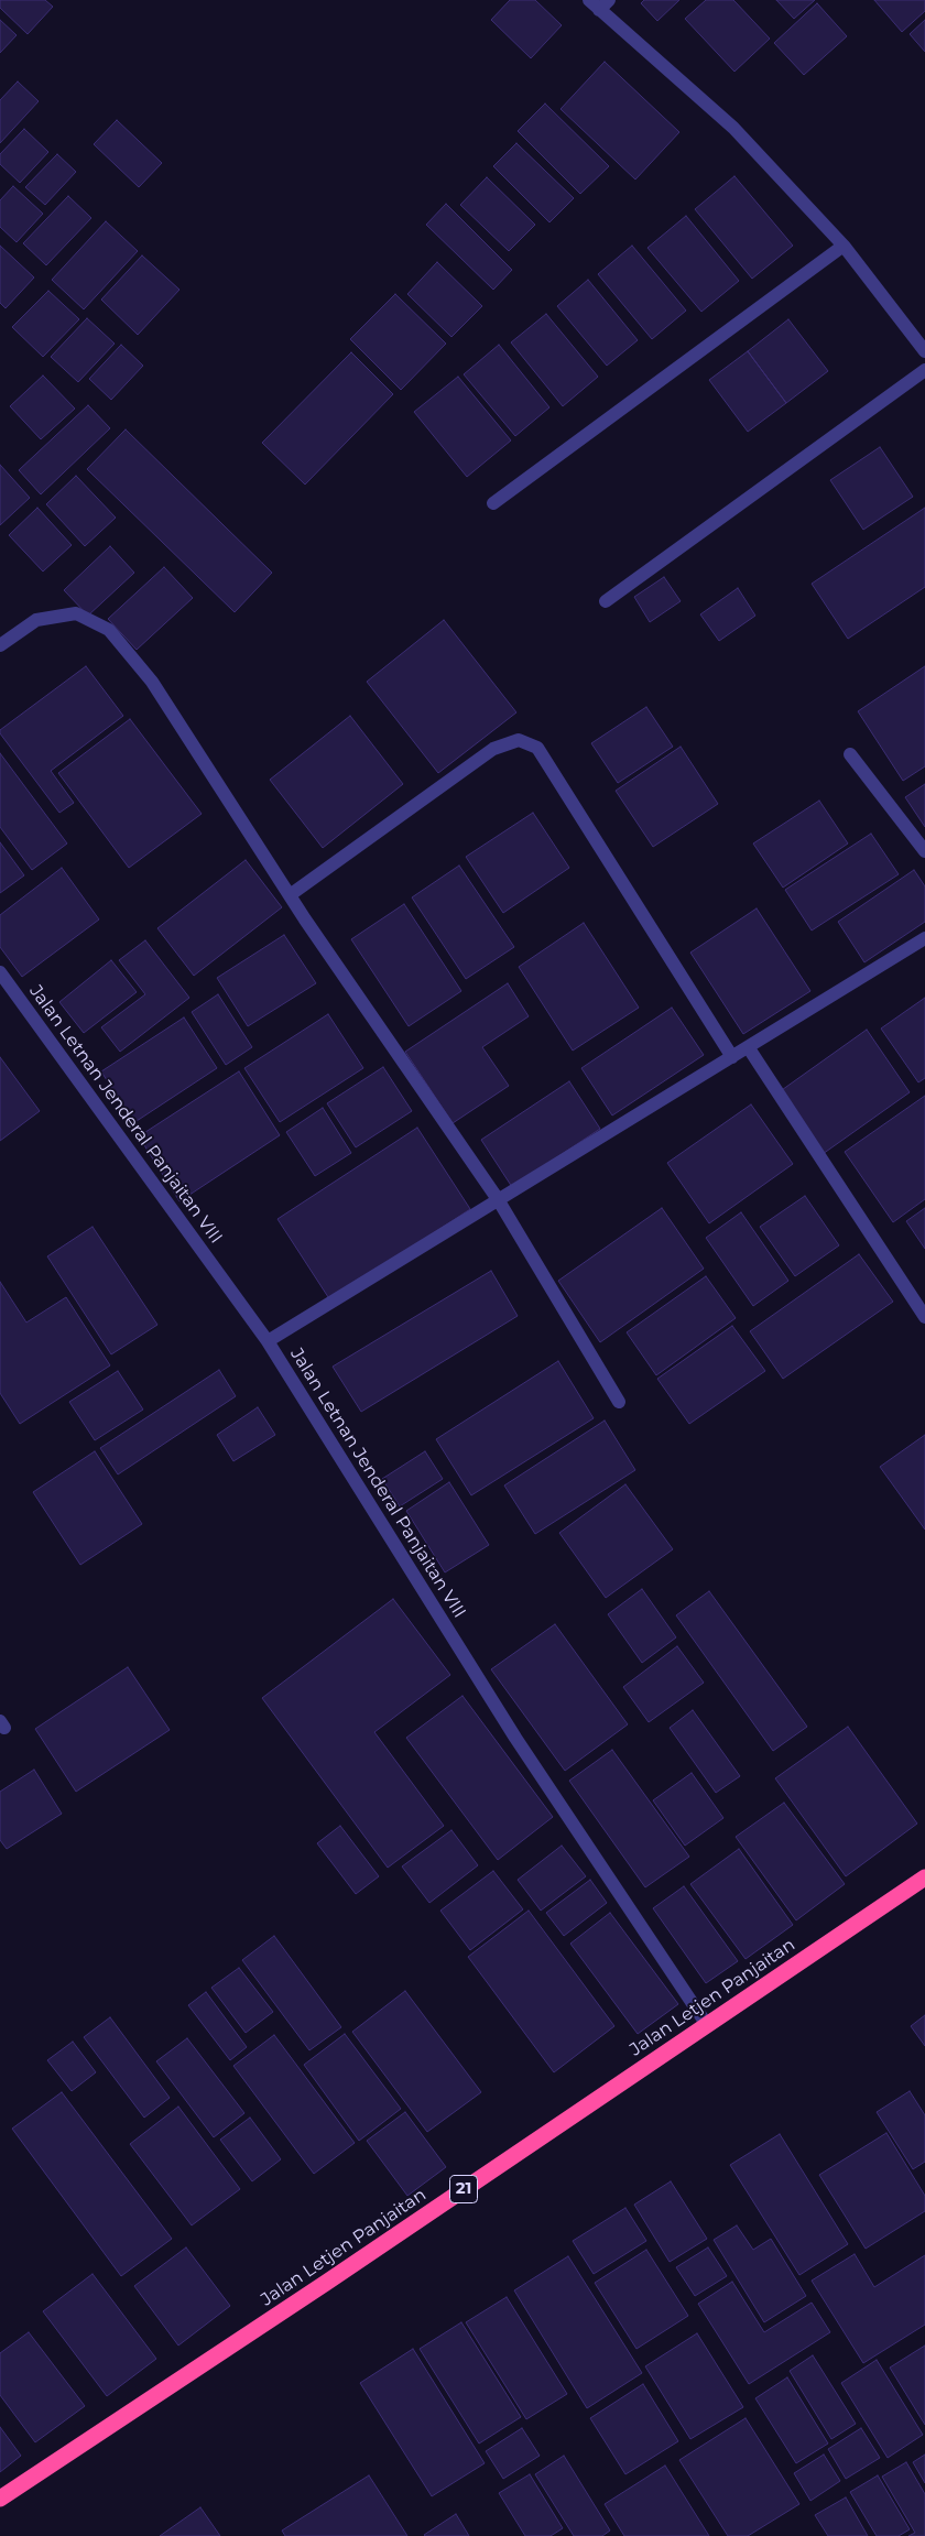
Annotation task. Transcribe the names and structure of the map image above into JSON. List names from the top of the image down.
{
  "streets": {
    "highway": ["Jalan Letjen Panjaitan", "21"],
    "street": ["Jalan Letnan Jenderal Panjaitan VIII"]
  },
  "crossings": [
    ["Jalan Letnan Jenderal Panjaitan VIII", "Jalan Letjen Panjaitan"]
  ]
}
